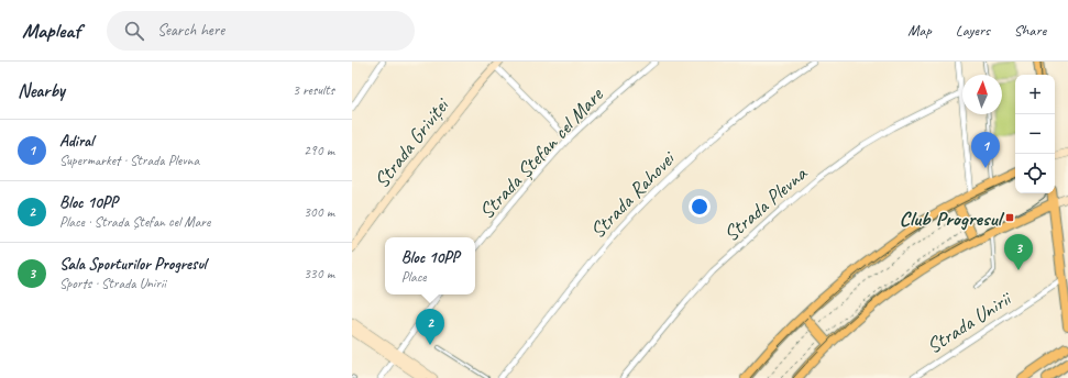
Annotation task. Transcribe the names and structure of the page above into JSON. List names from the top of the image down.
{
  "streets": {
    "main road": ["Strada Griviței"],
    "street": [
      "Strada Ștefan cel Mare",
      "Strada Rahovei",
      "Strada Plevna",
      "Strada Unirii"
    ]
  },
  "places": {
    "transit": ["Club Progresul"]
  },
  "north": "top",
  "page": {
    "header": "Mapleaf",
    "search": "Search here",
    "nav": ["Map", "Layers", "Share"],
    "heading": ["Nearby", "3 results"],
    "map_buttons": ["+", "−"],
    "list": [
      {
        "mark": "1",
        "name": "Adiral",
        "note": "Supermarket · Strada Plevna",
        "value": "290 m"
      },
      {
        "mark": "2",
        "name": "Bloc 10PP",
        "note": "Place · Strada Ștefan cel Mare",
        "value": "300 m"
      },
      {
        "mark": "3",
        "name": "Sala Sporturilor Progresul",
        "note": "Sports · Strada Unirii",
        "value": "330 m"
      }
    ],
    "pins": ["1", "3", "2"],
    "popup": ["Bloc 10PP", "Place"]
  }
}
